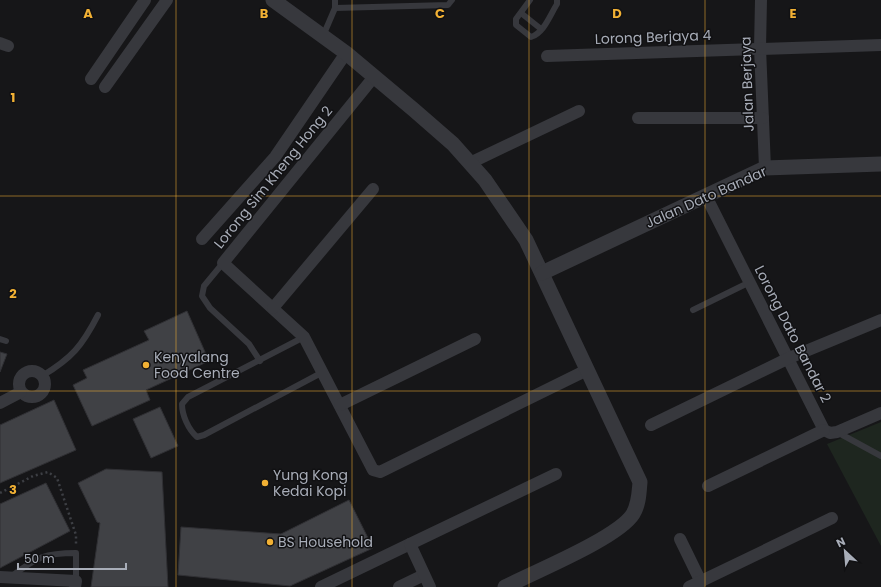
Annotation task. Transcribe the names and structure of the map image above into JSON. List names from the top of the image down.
{
  "streets": {
    "street": [
      "Lorong Berjaya 4",
      "Jalan Berjaya",
      "Lorong Sim Kheng Hong 2",
      "Jalan Dato Bandar",
      "Lorong Dato Bandar 2"
    ]
  },
  "crossings": [
    ["Lorong Berjaya 4", "Jalan Berjaya"],
    ["Jalan Berjaya", "Jalan Dato Bandar"],
    ["Jalan Dato Bandar", "Lorong Dato Bandar 2"]
  ],
  "places": ["Kenyalang Food Centre", "Yung Kong Kedai Kopi", "BS Household"],
  "scale_bar": "50 m",
  "north": "top left",
  "grid": {
    "columns": [
      "A",
      "B",
      "C",
      "D",
      "E"
    ],
    "rows": ["1", "2", "3"]
  }
}
